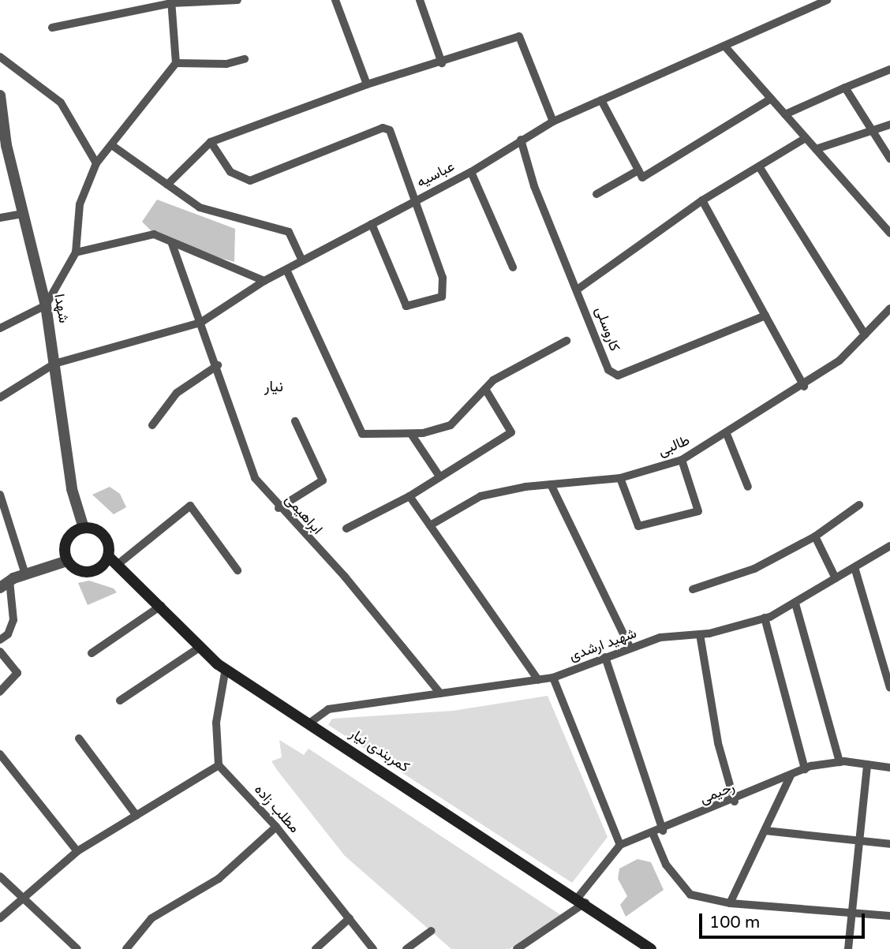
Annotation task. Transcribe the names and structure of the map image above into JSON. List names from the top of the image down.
{
  "streets": {
    "main road": ["کمربندی نیار"],
    "street": [
      "عباسیه",
      "شهدا",
      "کاروسلی",
      "طالبی",
      "ابراهیمی",
      "شهید ارشدی",
      "رحیمی",
      "مطلب زاده"
    ]
  },
  "crossings": [
    ["عباسیه", "شهدا"],
    ["عباسیه", "کاروسلی"],
    ["عباسیه", "ابراهیمی"],
    ["شهدا", "کمربندی نیار"],
    ["ابراهیمی", "شهید ارشدی"],
    ["شهید ارشدی", "کمربندی نیار"]
  ],
  "districts": ["نیار"],
  "scale_bar": "100 m"
}
